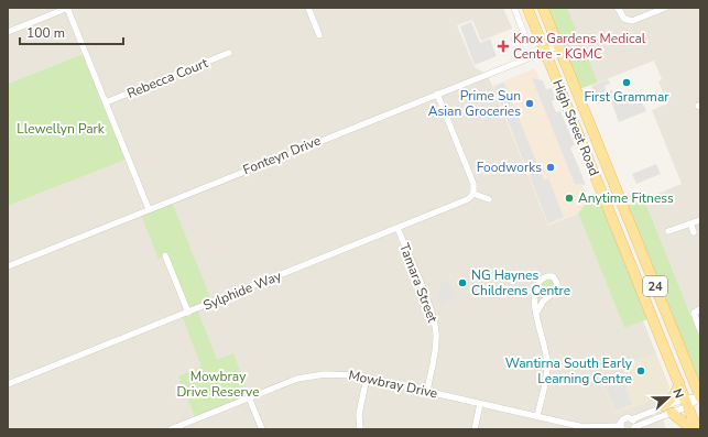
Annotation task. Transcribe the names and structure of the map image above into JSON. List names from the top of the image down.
{
  "streets": {
    "main road": ["High Street Road", "24"],
    "street": [
      "Rebecca Court",
      "Fonteyn Drive",
      "Tamara Street",
      "Sylphide Way",
      "Mowbray Drive"
    ]
  },
  "crossings": [
    ["High Street Road", "Fonteyn Drive"],
    ["High Street Road", "Mowbray Drive"],
    ["Tamara Street", "Sylphide Way"],
    ["Tamara Street", "Mowbray Drive"]
  ],
  "parks": ["Llewellyn Park", "Mowbray Drive Reserve"],
  "places": {
    "health": ["Knox Gardens Medical Centre - KGMC"],
    "other": [
      "First Grammar",
      "Prime Sun Asian Groceries",
      "Foodworks",
      "Anytime Fitness",
      "NG Haynes Childrens Centre",
      "Wantirna South Early Learning Centre"
    ]
  },
  "scale_bar": "100 m",
  "north": "right"
}
